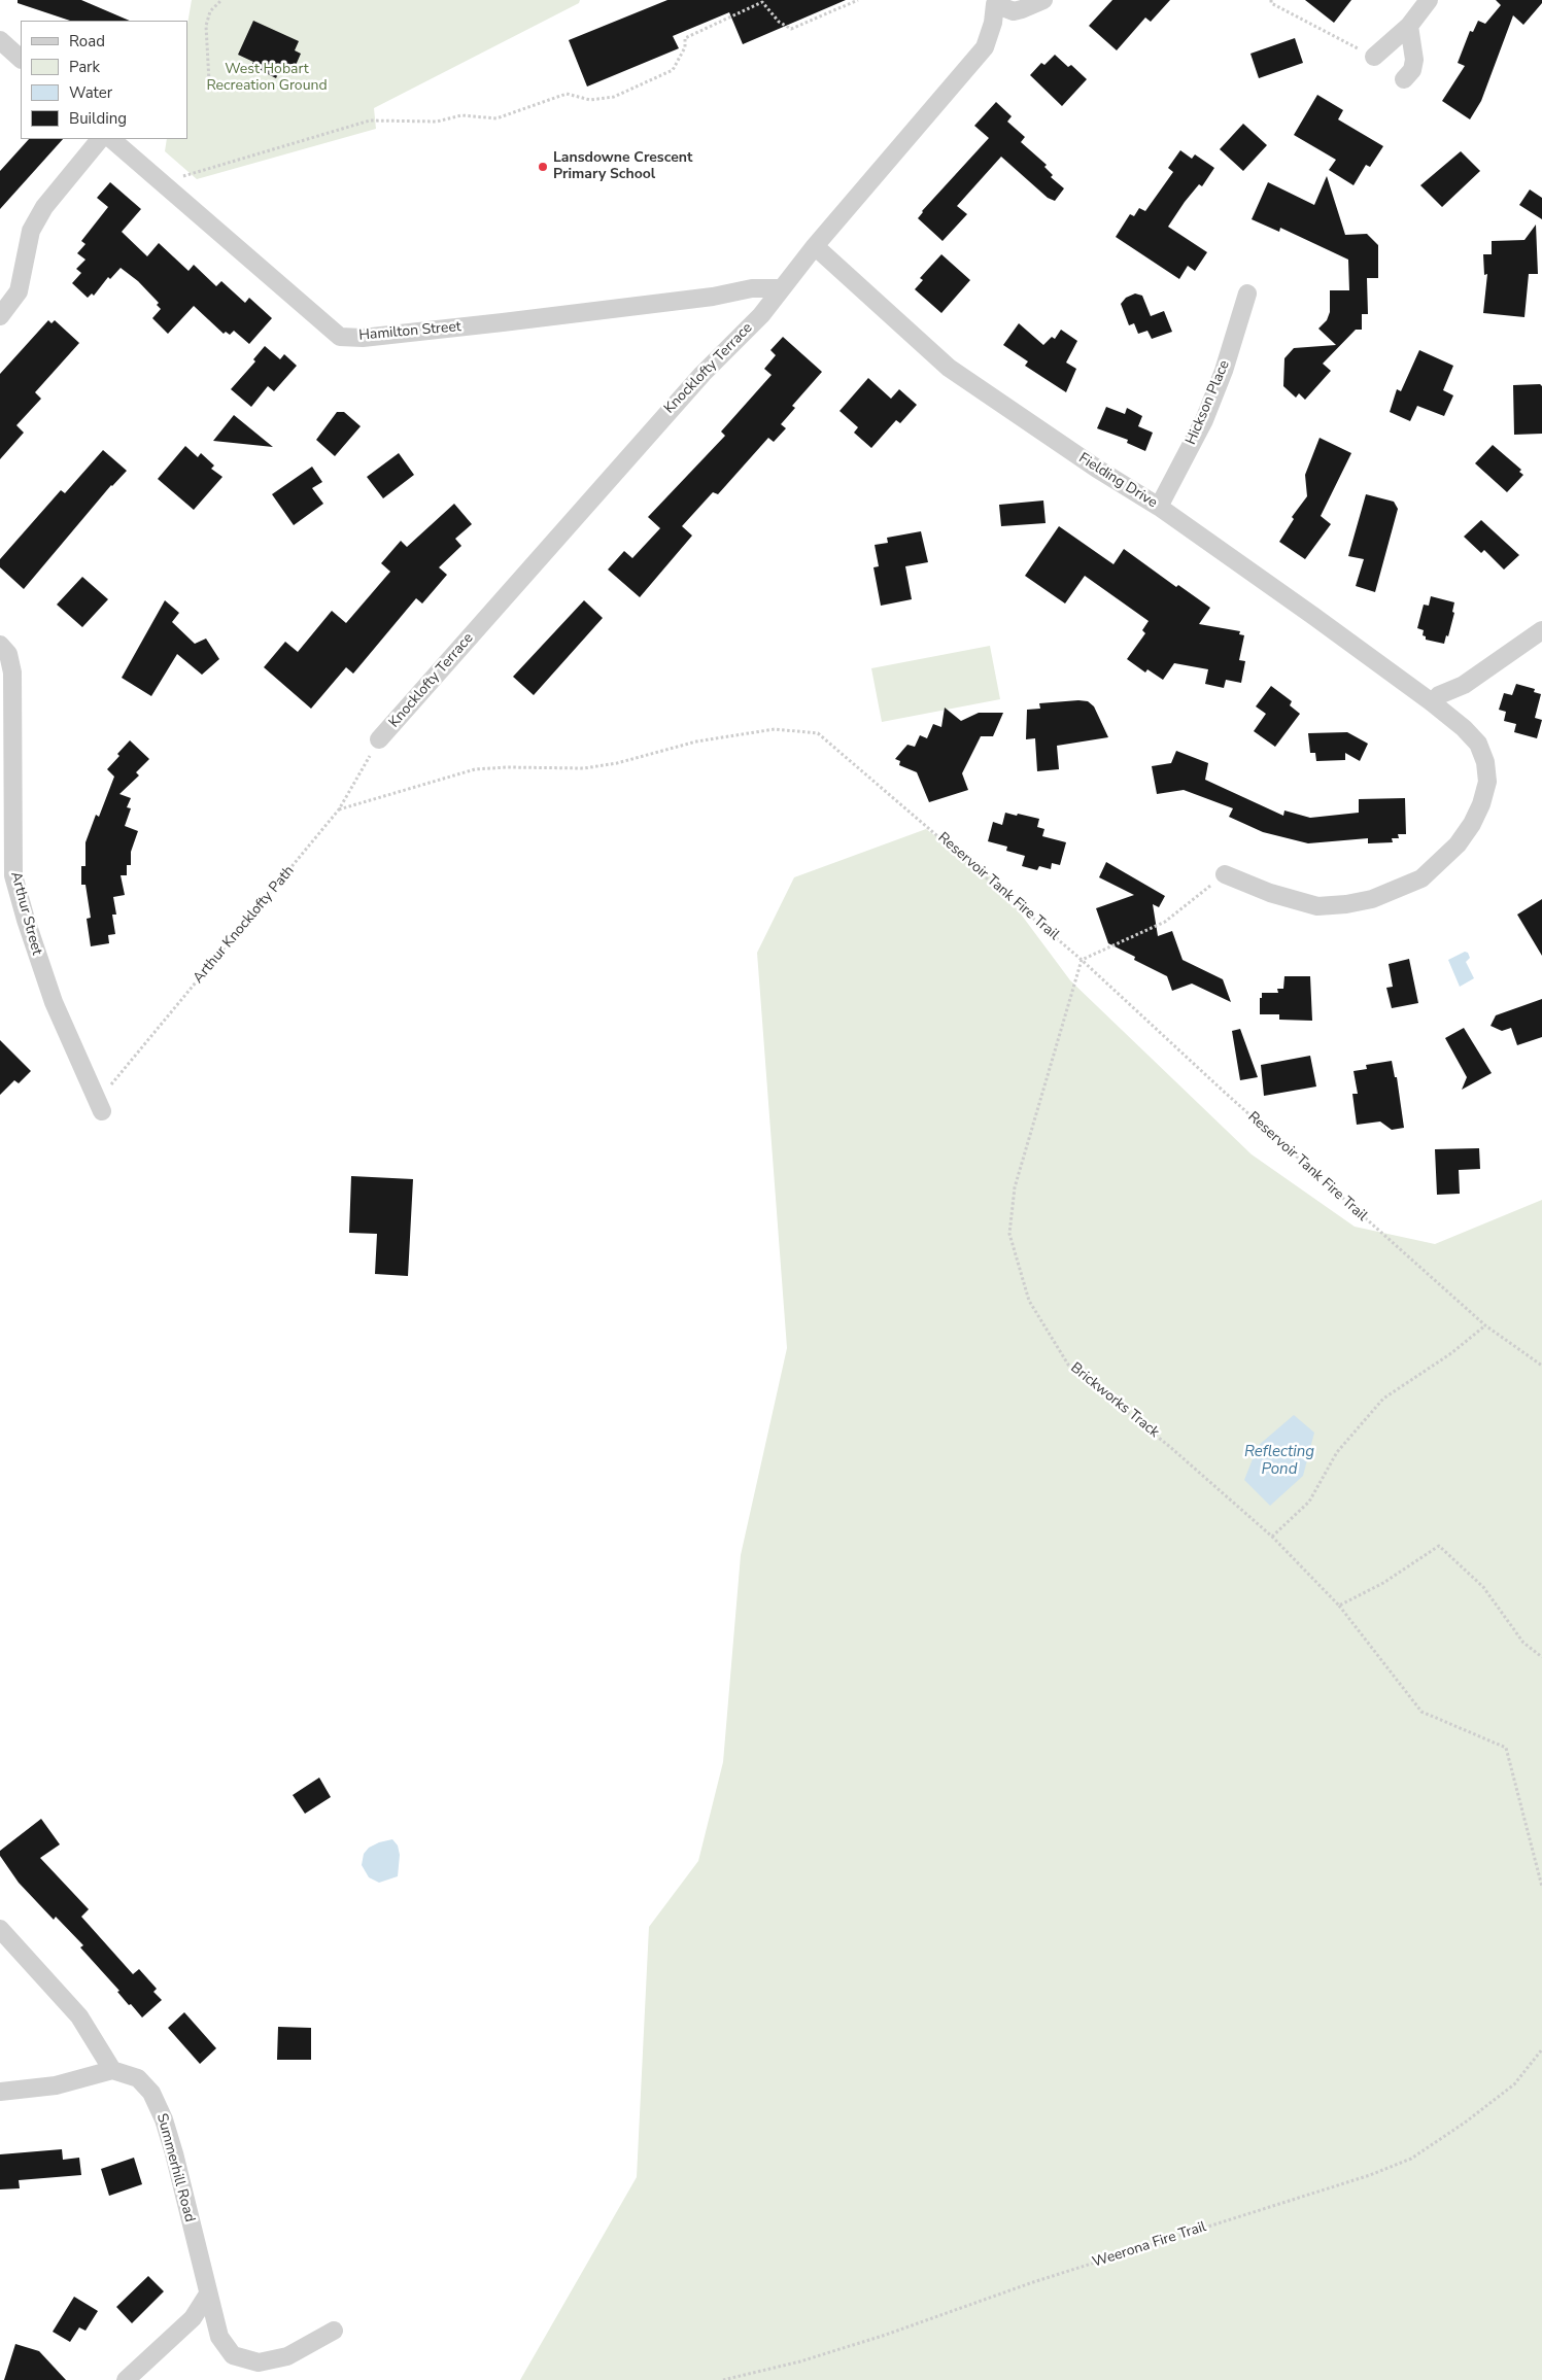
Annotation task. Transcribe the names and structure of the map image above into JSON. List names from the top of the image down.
{
  "streets": {
    "street": [
      "Hamilton Street",
      "Knocklofty Terrace",
      "Hickson Place",
      "Fielding Drive",
      "Arthur Street",
      "Summerhill Road"
    ],
    "path": [
      "Reservoir Tank Fire Trail",
      "Arthur Knocklofty Path",
      "Brickworks Track",
      "Weerona Fire Trail"
    ]
  },
  "crossings": [
    ["Hamilton Street", "Knocklofty Terrace"],
    ["Knocklofty Terrace", "Fielding Drive"],
    ["Knocklofty Terrace", "Arthur Knocklofty Path"],
    ["Hickson Place", "Fielding Drive"],
    ["Reservoir Tank Fire Trail", "Arthur Knocklofty Path"],
    ["Reservoir Tank Fire Trail", "Brickworks Track"],
    ["Arthur Street", "Arthur Knocklofty Path"]
  ],
  "water": ["Reflecting Pond"],
  "parks": ["West Hobart Recreation Ground"],
  "places": ["Lansdowne Crescent Primary School"],
  "legend": [
    "Road",
    "Park",
    "Water",
    "Building"
  ]
}
